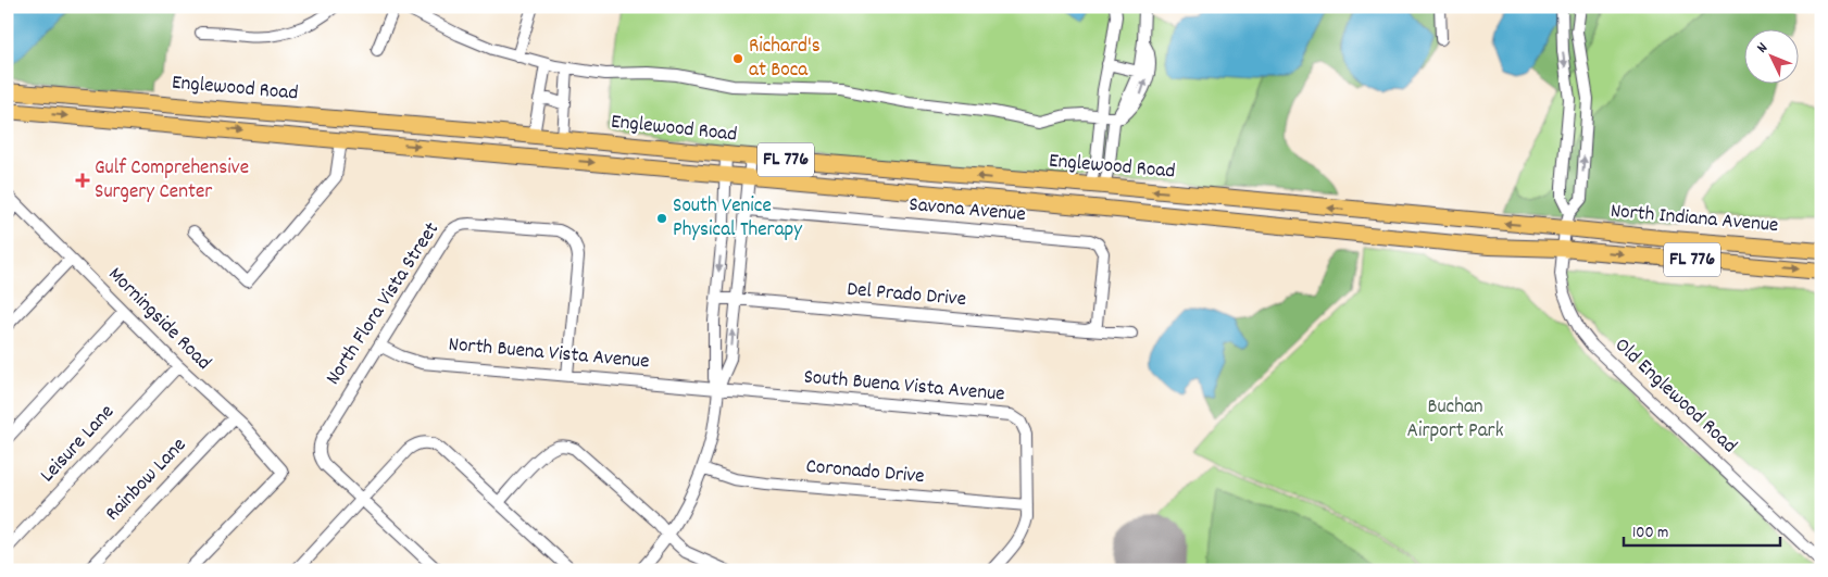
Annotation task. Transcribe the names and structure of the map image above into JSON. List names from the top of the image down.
{
  "streets": {
    "main road": ["Englewood Road", "FL 776", "North Indiana Avenue"],
    "street": [
      "Savona Avenue",
      "Del Prado Drive",
      "North Flora Vista Street",
      "Morningside Road",
      "North Buena Vista Avenue",
      "South Buena Vista Avenue",
      "Old Englewood Road",
      "Leisure Lane",
      "Coronado Drive",
      "Rainbow Lane"
    ]
  },
  "crossings": [
    ["Englewood Road", "North Indiana Avenue"],
    ["Englewood Road", "Old Englewood Road"],
    ["Savona Avenue", "Del Prado Drive"],
    ["North Indiana Avenue", "Old Englewood Road"],
    ["North Flora Vista Street", "North Buena Vista Avenue"],
    ["Morningside Road", "Leisure Lane"],
    ["Morningside Road", "Rainbow Lane"],
    ["North Buena Vista Avenue", "South Buena Vista Avenue"],
    ["South Buena Vista Avenue", "Coronado Drive"]
  ],
  "parks": ["Buchan Airport Park"],
  "places": {
    "other": ["Richard's at Boca", "South Venice Physical Therapy"],
    "health": ["Gulf Comprehensive Surgery Center"]
  },
  "scale_bar": "100 m",
  "north": "top left"
}
